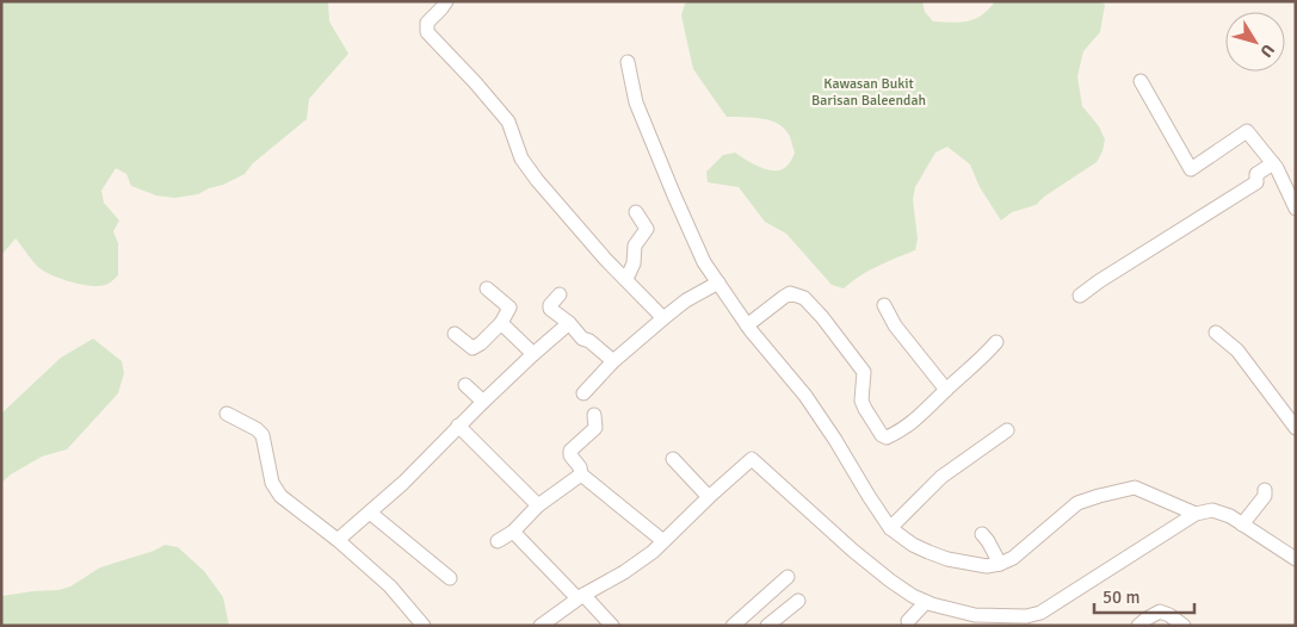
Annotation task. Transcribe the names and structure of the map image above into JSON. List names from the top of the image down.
{
  "parks": ["Kawasan Bukit Barisan Baleendah"],
  "scale_bar": "50 m",
  "north": "bottom right"
}
